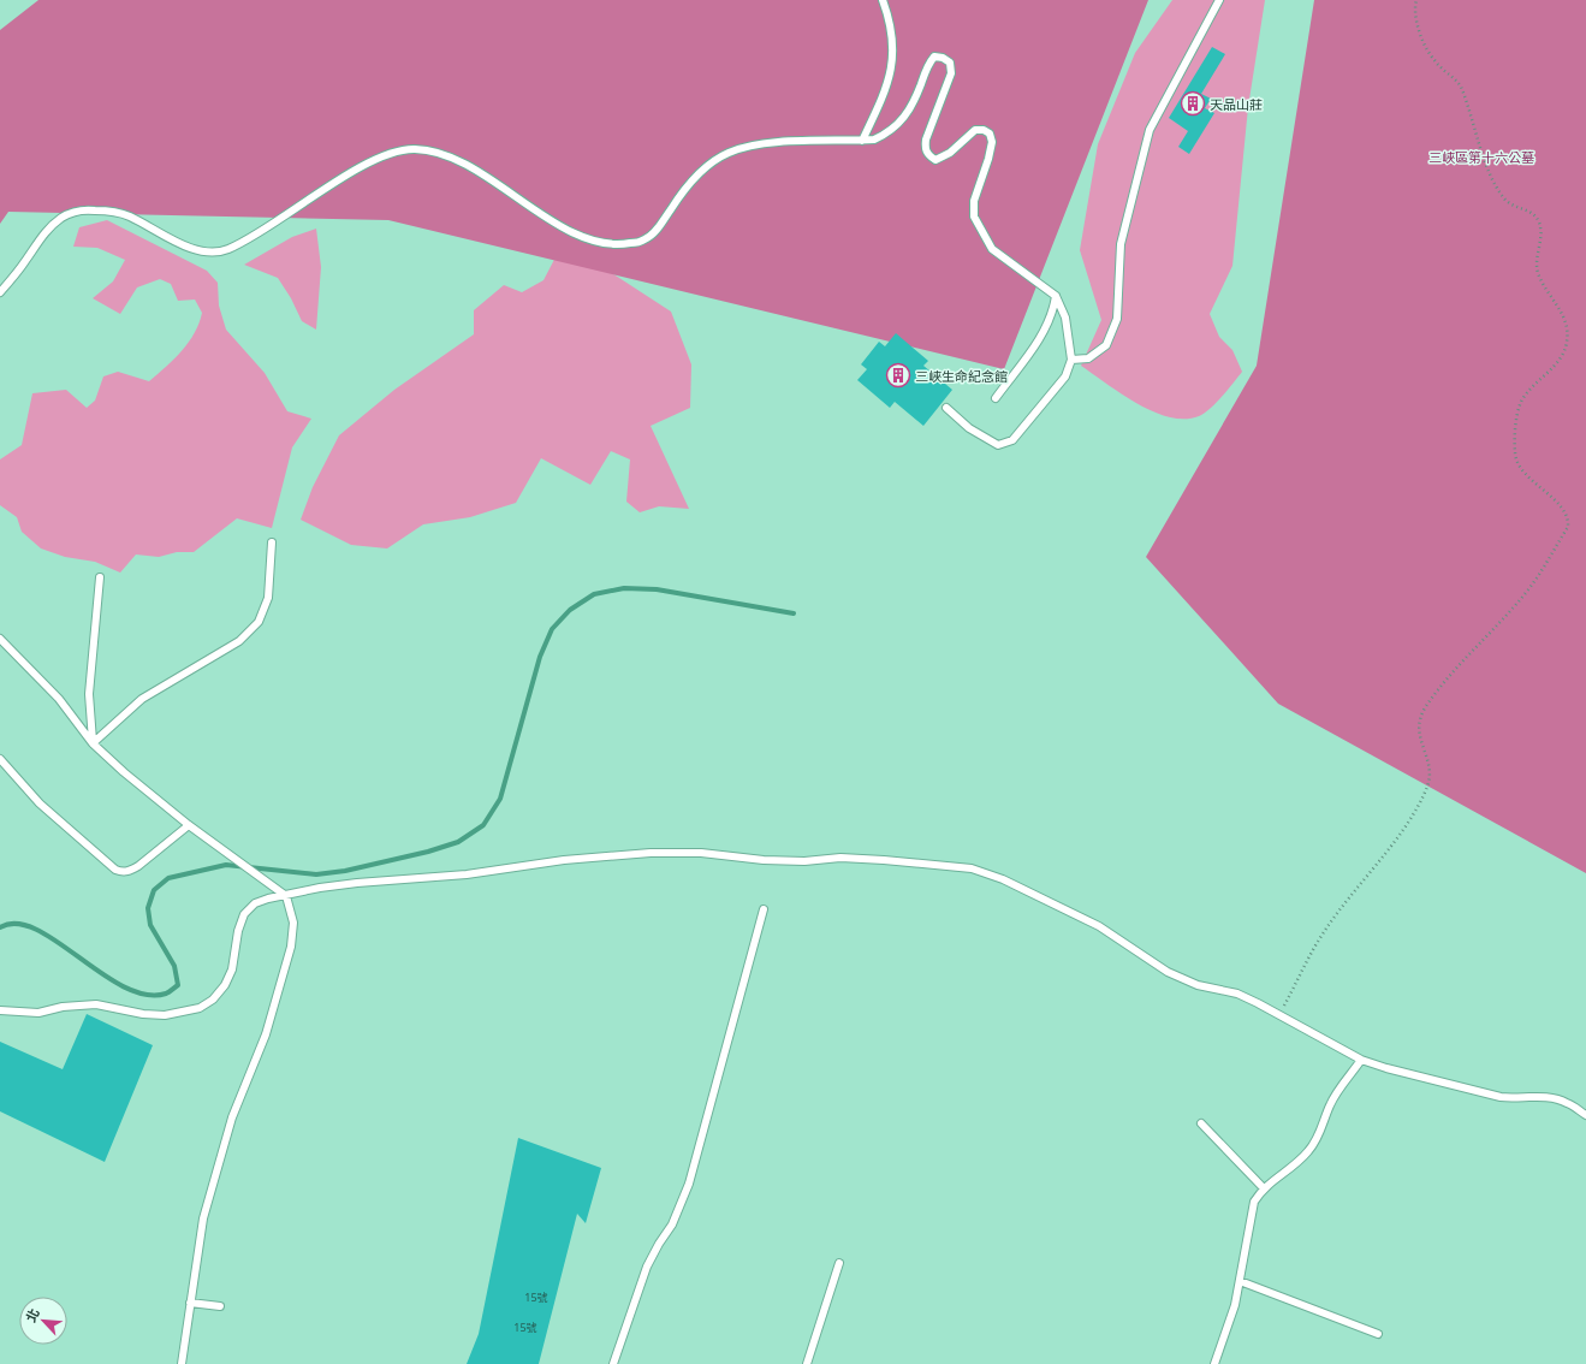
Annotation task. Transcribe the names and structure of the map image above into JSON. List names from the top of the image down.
{
  "parks": ["三峽區第十六公墓"],
  "places": {
    "building": ["天品山莊", "三峽生命紀念館"]
  },
  "house_numbers": ["15號", "15號"],
  "north": "top left"
}
